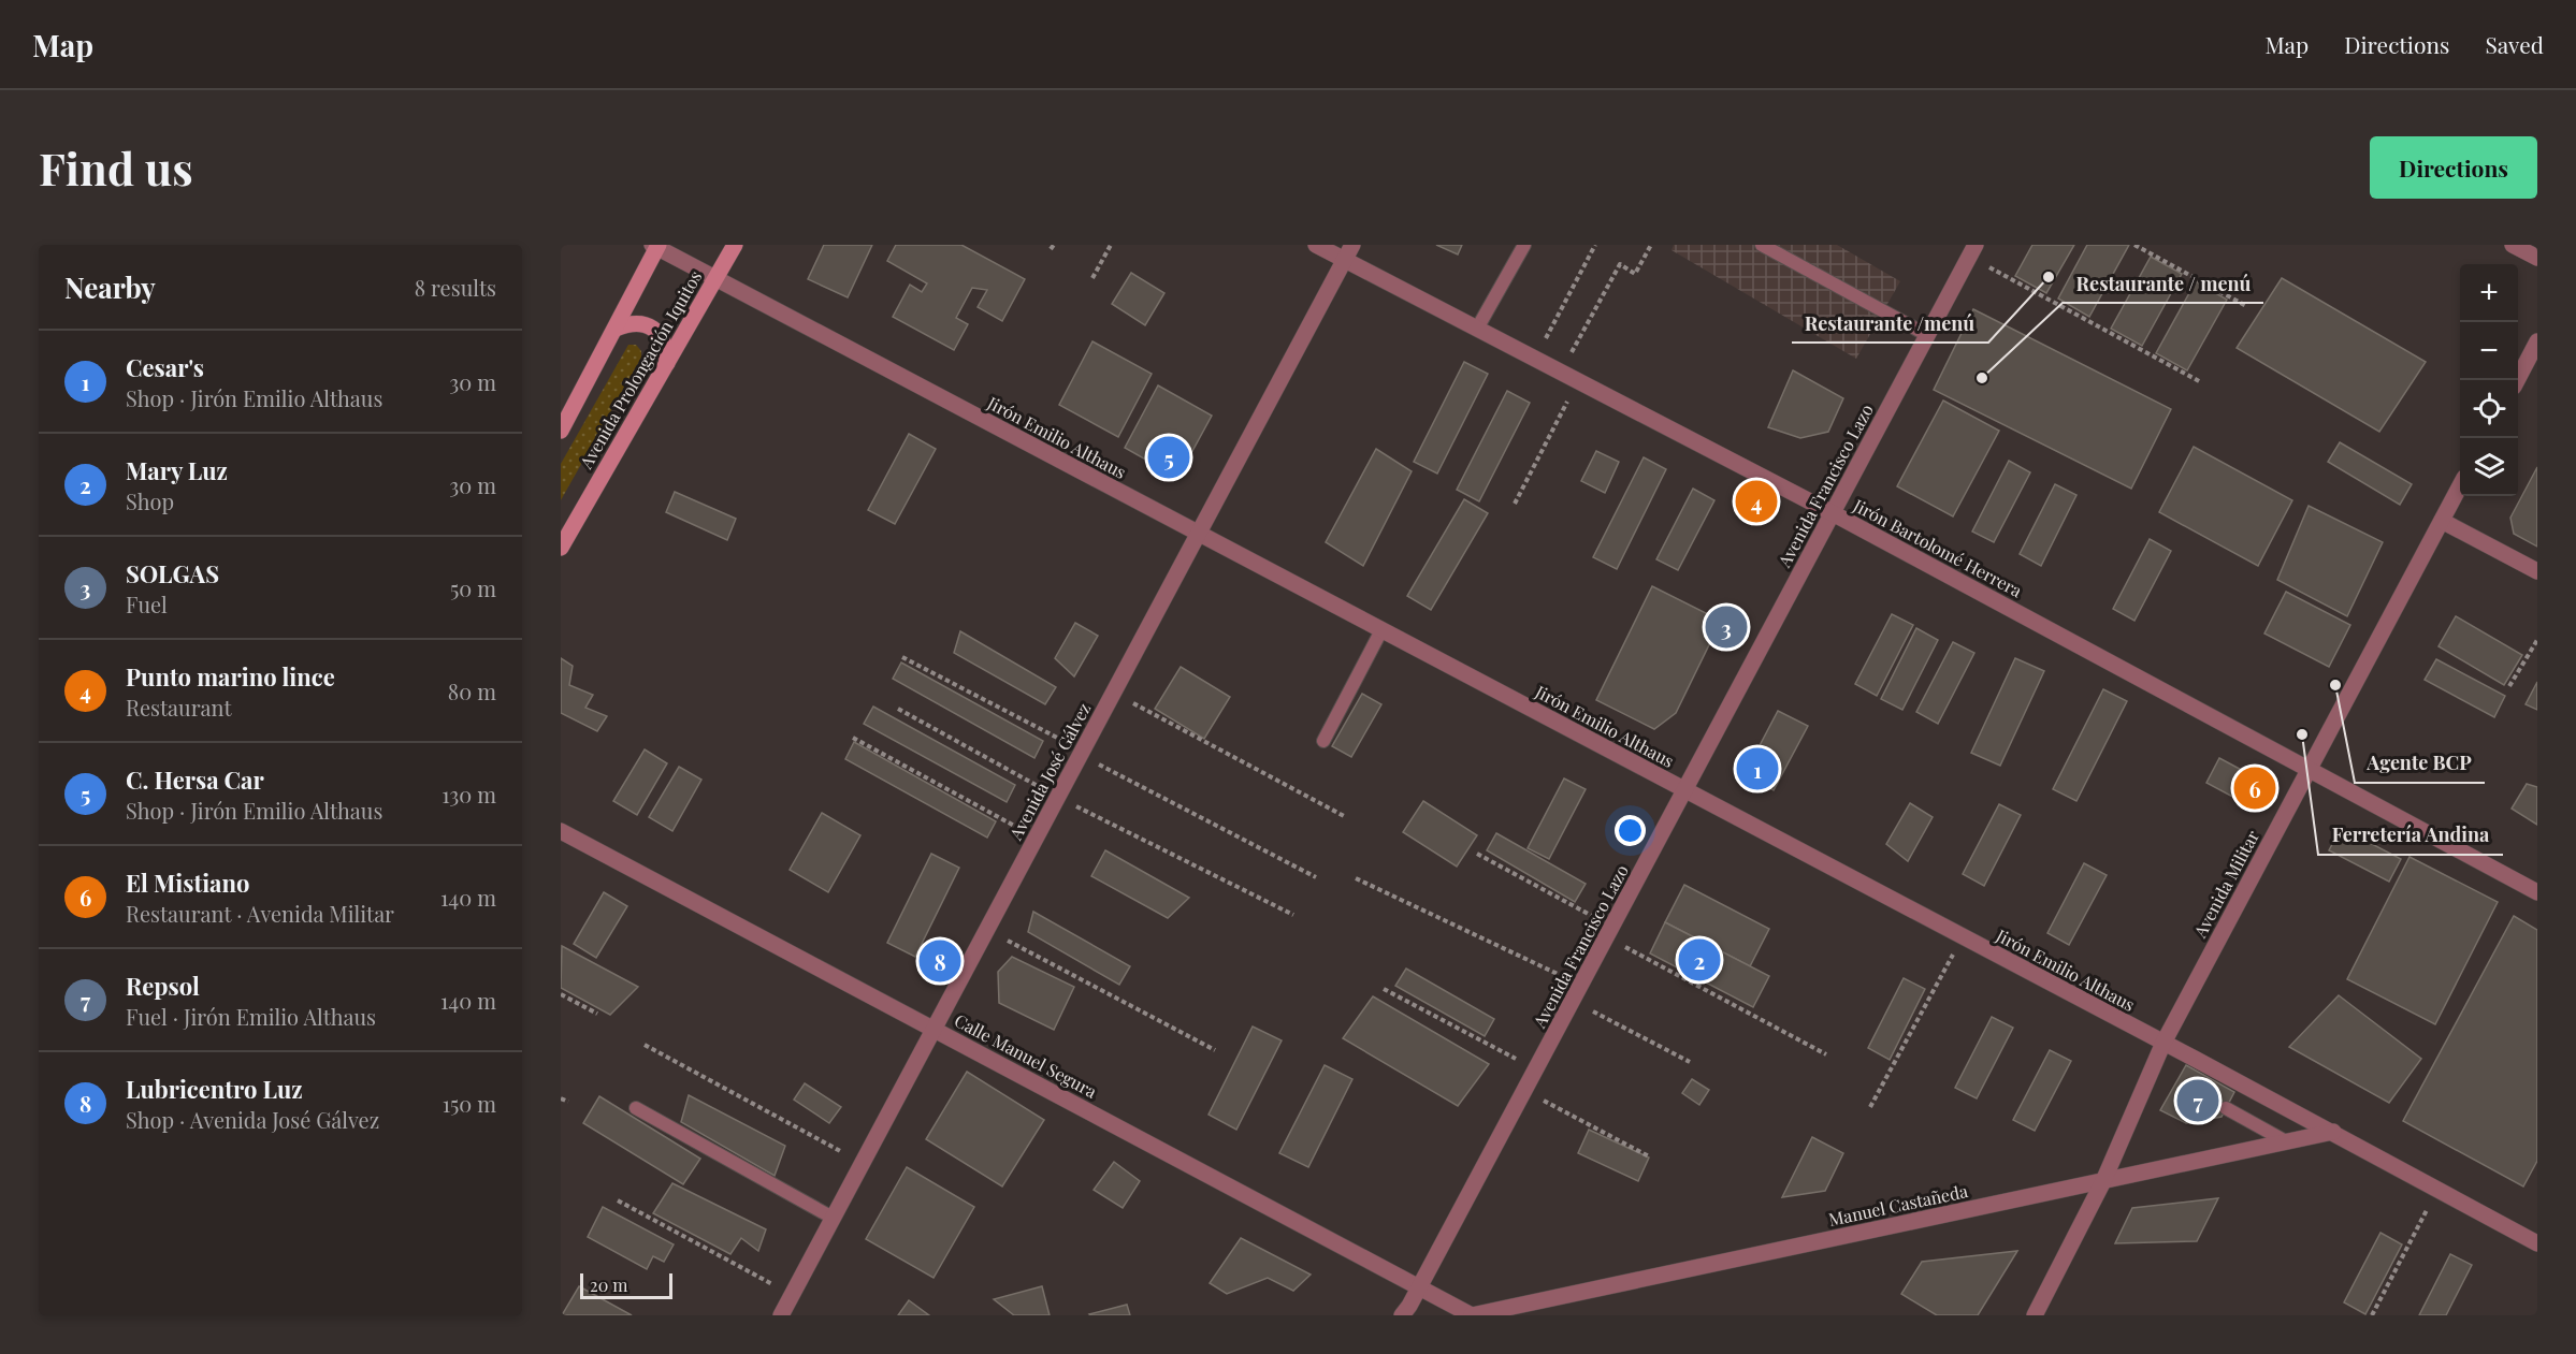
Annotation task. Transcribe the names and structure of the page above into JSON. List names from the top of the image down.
{
  "streets": {
    "main road": ["Avenida Prolongación Iquitos"],
    "street": [
      "Jirón Emilio Althaus",
      "Avenida Francisco Lazo",
      "Jirón Bartolomé Herrera",
      "Avenida José Gálvez",
      "Avenida Militar",
      "Calle Manuel Segura",
      "Manuel Castañeda"
    ]
  },
  "crossings": [
    ["Avenida Prolongación Iquitos", "Jirón Emilio Althaus"],
    ["Jirón Emilio Althaus", "Avenida Francisco Lazo"],
    ["Jirón Emilio Althaus", "Avenida José Gálvez"],
    ["Jirón Emilio Althaus", "Avenida Militar"],
    ["Jirón Emilio Althaus", "Manuel Castañeda"],
    ["Avenida Francisco Lazo", "Jirón Bartolomé Herrera"],
    ["Avenida Francisco Lazo", "Calle Manuel Segura"],
    ["Jirón Bartolomé Herrera", "Avenida José Gálvez"],
    ["Jirón Bartolomé Herrera", "Avenida Militar"],
    ["Avenida José Gálvez", "Calle Manuel Segura"],
    ["Avenida Militar", "Manuel Castañeda"],
    ["Calle Manuel Segura", "Manuel Castañeda"]
  ],
  "places": [
    "Restaurante /menú",
    "Restaurante / menú",
    "Agente BCP",
    "Ferretería Andina"
  ],
  "scale_bar": "20 m",
  "page": {
    "header": "Map",
    "nav": ["Map", "Directions", "Saved"],
    "buttons": "Directions",
    "title": "Find us",
    "heading": ["Nearby", "8 results"],
    "map_buttons": ["+", "−"],
    "list": [
      {
        "mark": "1",
        "name": "Cesar's",
        "note": "Shop · Jirón Emilio Althaus",
        "value": "30 m"
      },
      {
        "mark": "2",
        "name": "Mary Luz",
        "note": "Shop",
        "value": "30 m"
      },
      {
        "mark": "3",
        "name": "SOLGAS",
        "note": "Fuel",
        "value": "50 m"
      },
      {
        "mark": "4",
        "name": "Punto marino lince",
        "note": "Restaurant",
        "value": "80 m"
      },
      {
        "mark": "5",
        "name": "C. Hersa Car",
        "note": "Shop · Jirón Emilio Althaus",
        "value": "130 m"
      },
      {
        "mark": "6",
        "name": "El Mistiano",
        "note": "Restaurant · Avenida Militar",
        "value": "140 m"
      },
      {
        "mark": "7",
        "name": "Repsol",
        "note": "Fuel · Jirón Emilio Althaus",
        "value": "140 m"
      },
      {
        "mark": "8",
        "name": "Lubricentro Luz",
        "note": "Shop · Avenida José Gálvez",
        "value": "150 m"
      }
    ],
    "pins": [
      "5",
      "4",
      "3",
      "1",
      "6",
      "2",
      "8",
      "7"
    ],
    "scale": "20 m"
  }
}
